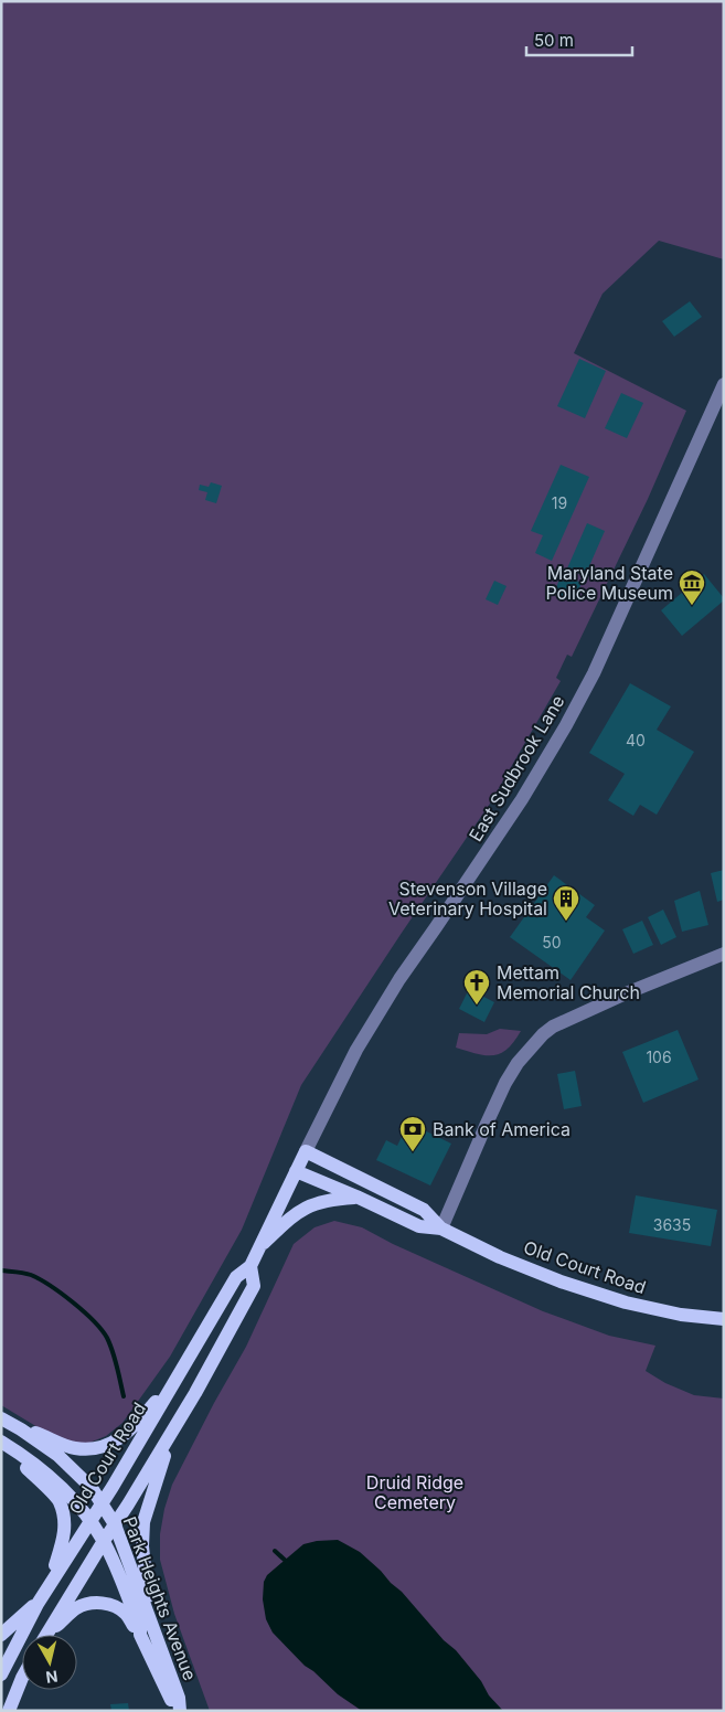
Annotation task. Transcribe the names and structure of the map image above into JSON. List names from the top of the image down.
{
  "streets": {
    "main road": ["Old Court Road", "Park Heights Avenue"],
    "street": ["East Sudbrook Lane"]
  },
  "crossings": [
    ["East Sudbrook Lane", "Old Court Road"],
    ["Old Court Road", "Park Heights Avenue"]
  ],
  "parks": ["Druid Ridge Cemetery"],
  "places": {
    "museum": ["Maryland State Police Museum"],
    "building": ["Stevenson Village Veterinary Hospital"],
    "church": ["Mettam Memorial Church"],
    "bank": ["Bank of America"]
  },
  "house_numbers": [
    "19",
    "40",
    "50",
    "106",
    "3635"
  ],
  "scale_bar": "50 m",
  "north": "bottom"
}
